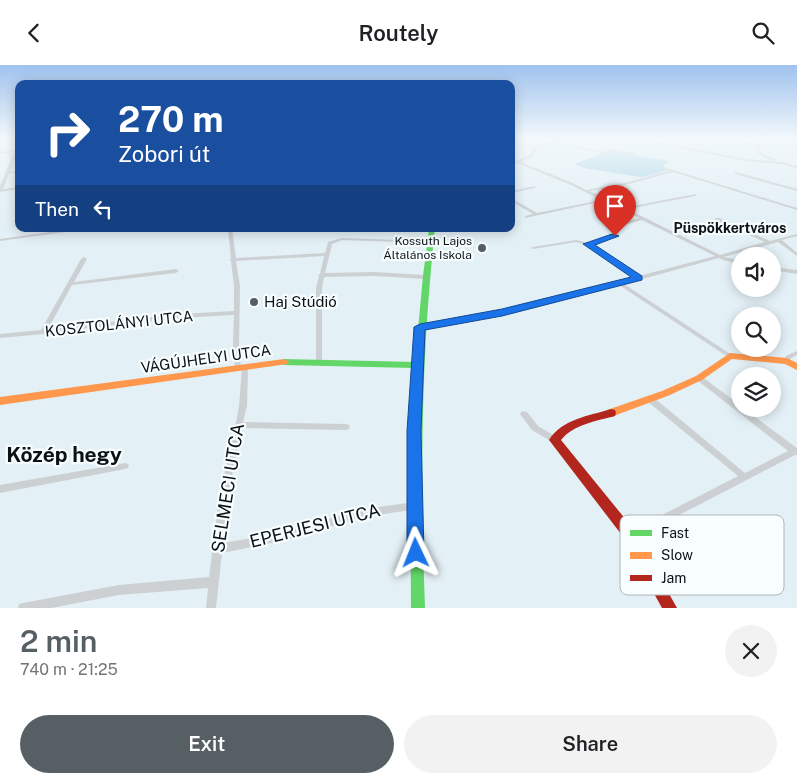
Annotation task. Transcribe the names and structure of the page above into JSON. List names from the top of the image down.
{
  "streets": {
    "street": [
      "KOSZTOLÁNYI UTCA",
      "VÁGÚJHELYI UTCA",
      "SELMECI UTCA",
      "EPERJESI UTCA"
    ]
  },
  "crossings": [
    ["KOSZTOLÁNYI UTCA", "SELMECI UTCA"],
    ["VÁGÚJHELYI UTCA", "SELMECI UTCA"],
    ["SELMECI UTCA", "EPERJESI UTCA"]
  ],
  "districts": ["Püspökkertváros", "Közép hegy"],
  "places": ["Kossuth Lajos Általános Iskola", "Haj Stúdió"],
  "legend": ["Fast", "Slow", "Jam"],
  "page": {
    "header": "Routely",
    "turn": ["270 m", "Zobori út"],
    "then": "Then",
    "heading": ["2 min", "740 m · 21:25"],
    "buttons": ["Exit", "Share"]
  }
}
